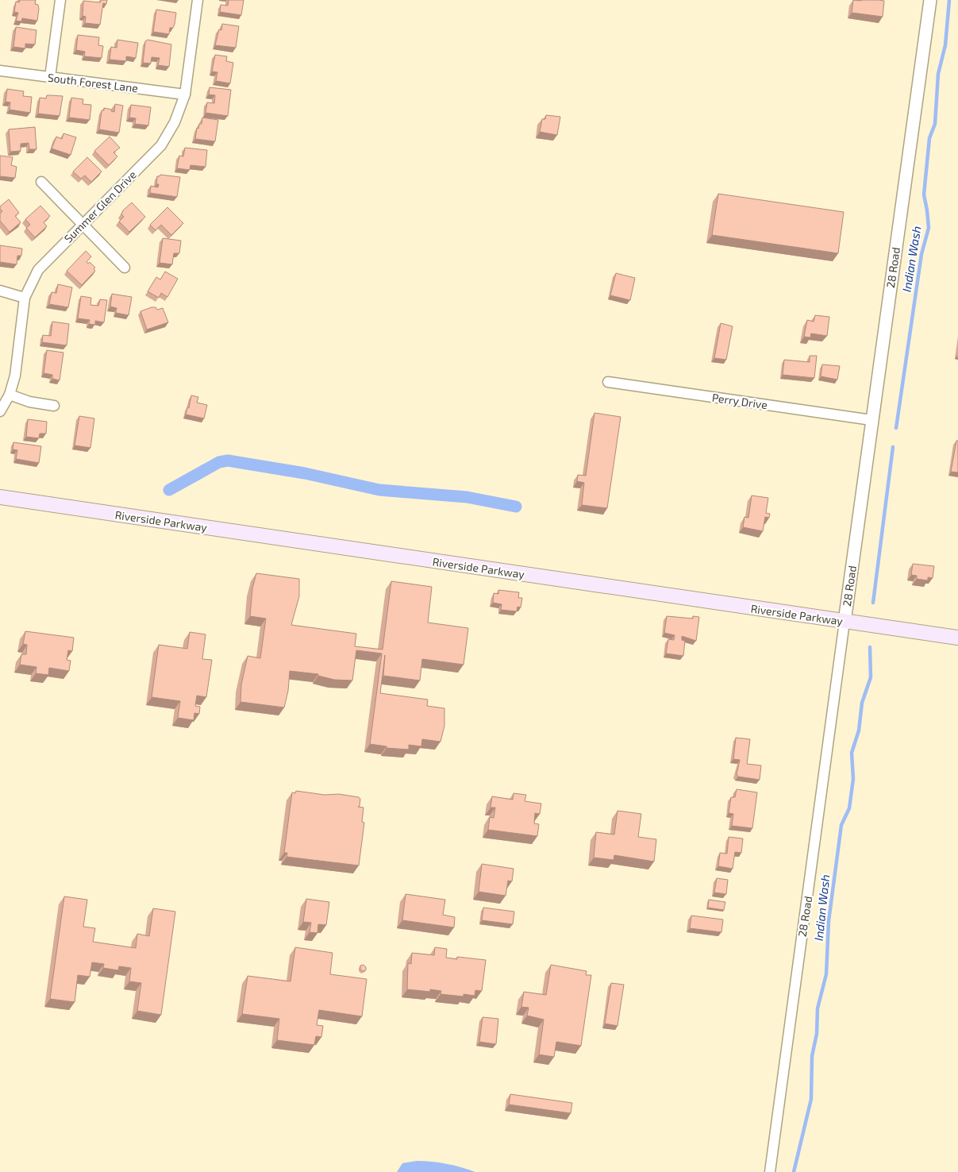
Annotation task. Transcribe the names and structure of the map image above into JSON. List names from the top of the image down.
{
  "streets": {
    "main road": ["Riverside Parkway"],
    "street": [
      "South Forest Lane",
      "Summer Glen Drive",
      "28 Road",
      "Perry Drive"
    ]
  },
  "crossings": [
    ["South Forest Lane", "Summer Glen Drive"],
    ["28 Road", "Perry Drive"],
    ["28 Road", "Riverside Parkway"]
  ],
  "water": ["Indian Wash"]
}
